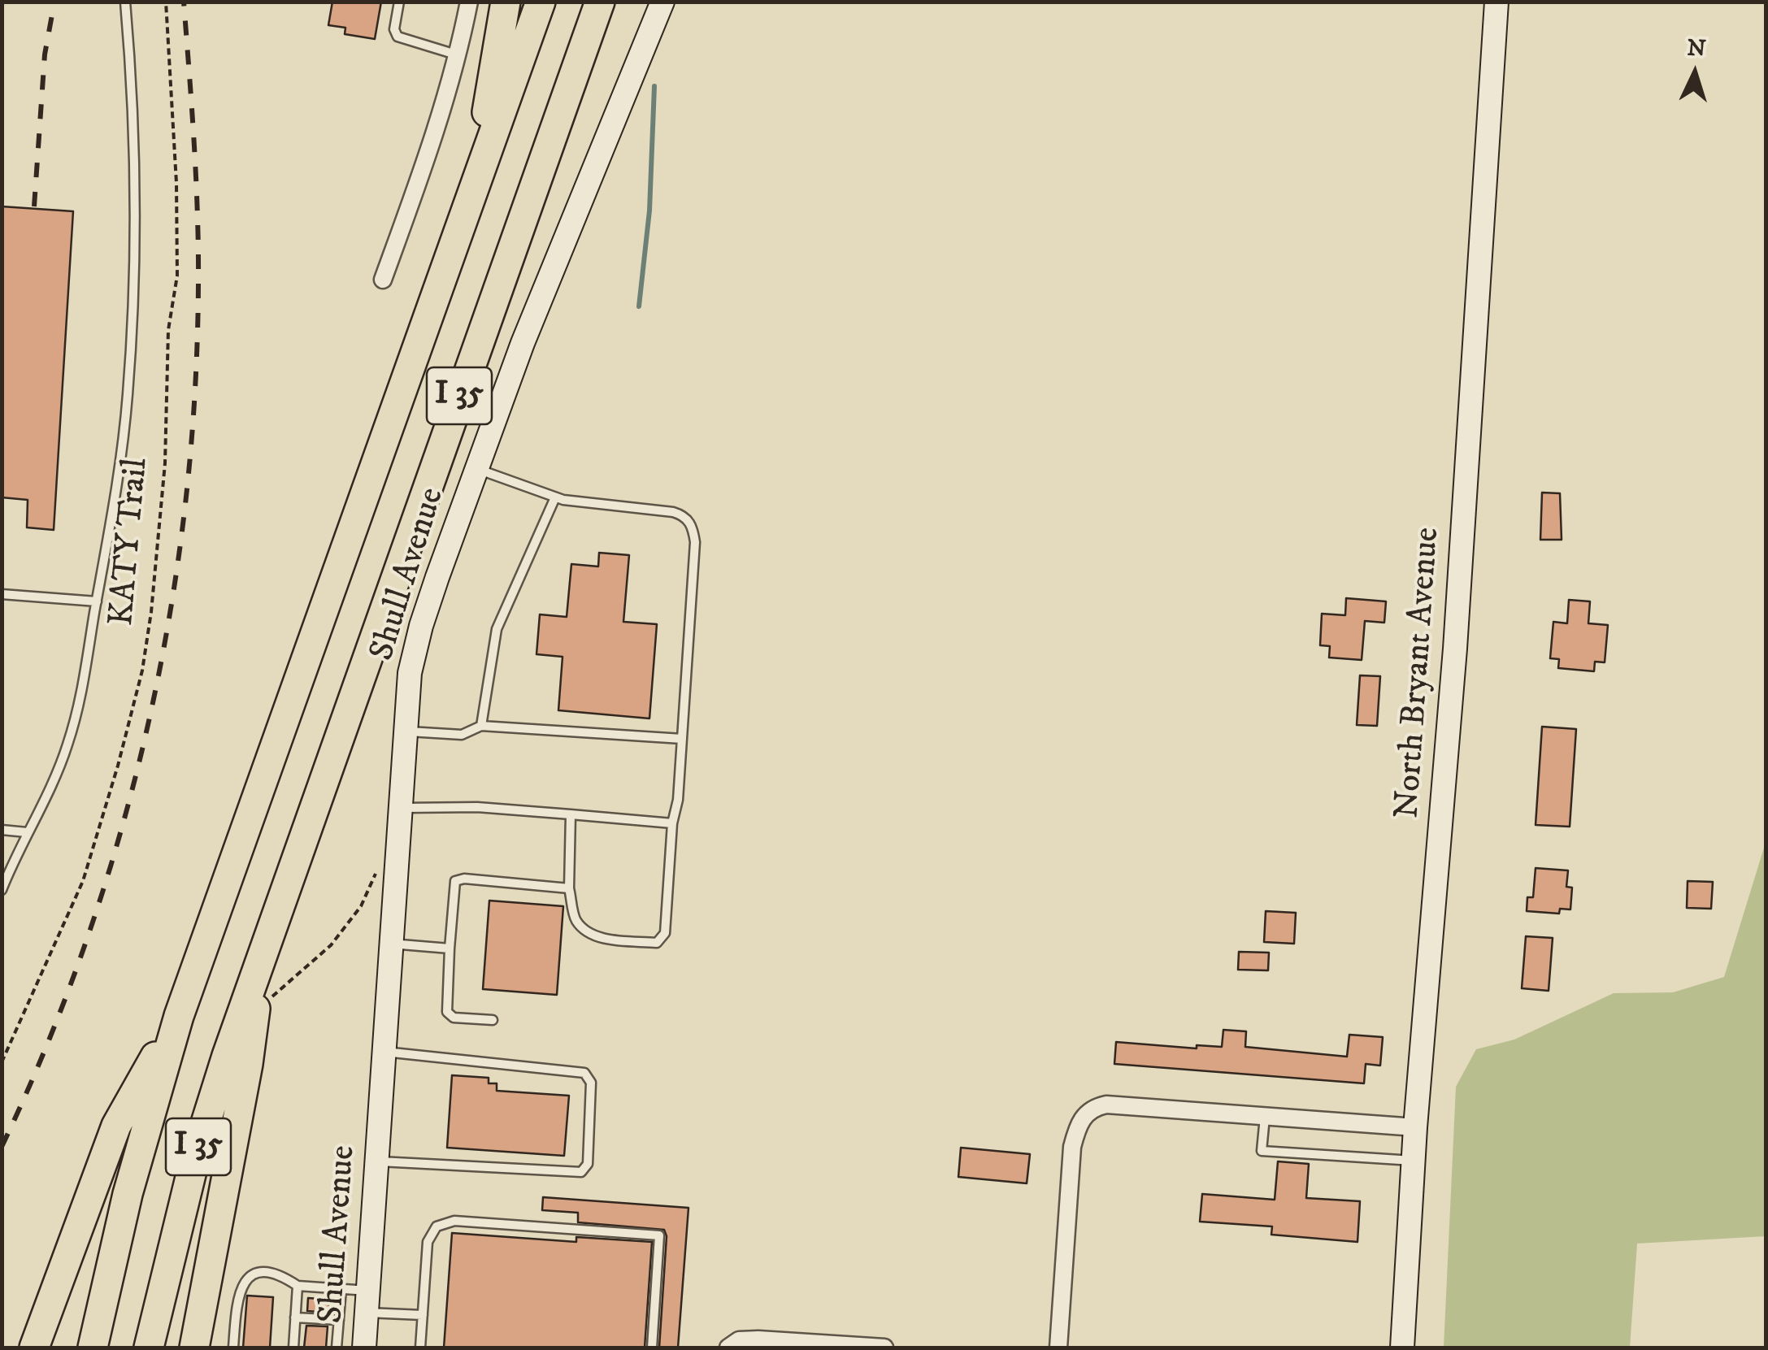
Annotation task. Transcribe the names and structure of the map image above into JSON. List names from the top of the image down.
{
  "streets": {
    "highway": ["I 35"],
    "street": ["Shull Avenue", "North Bryant Avenue"],
    "path": ["KATY Trail"]
  },
  "north": "top"
}
